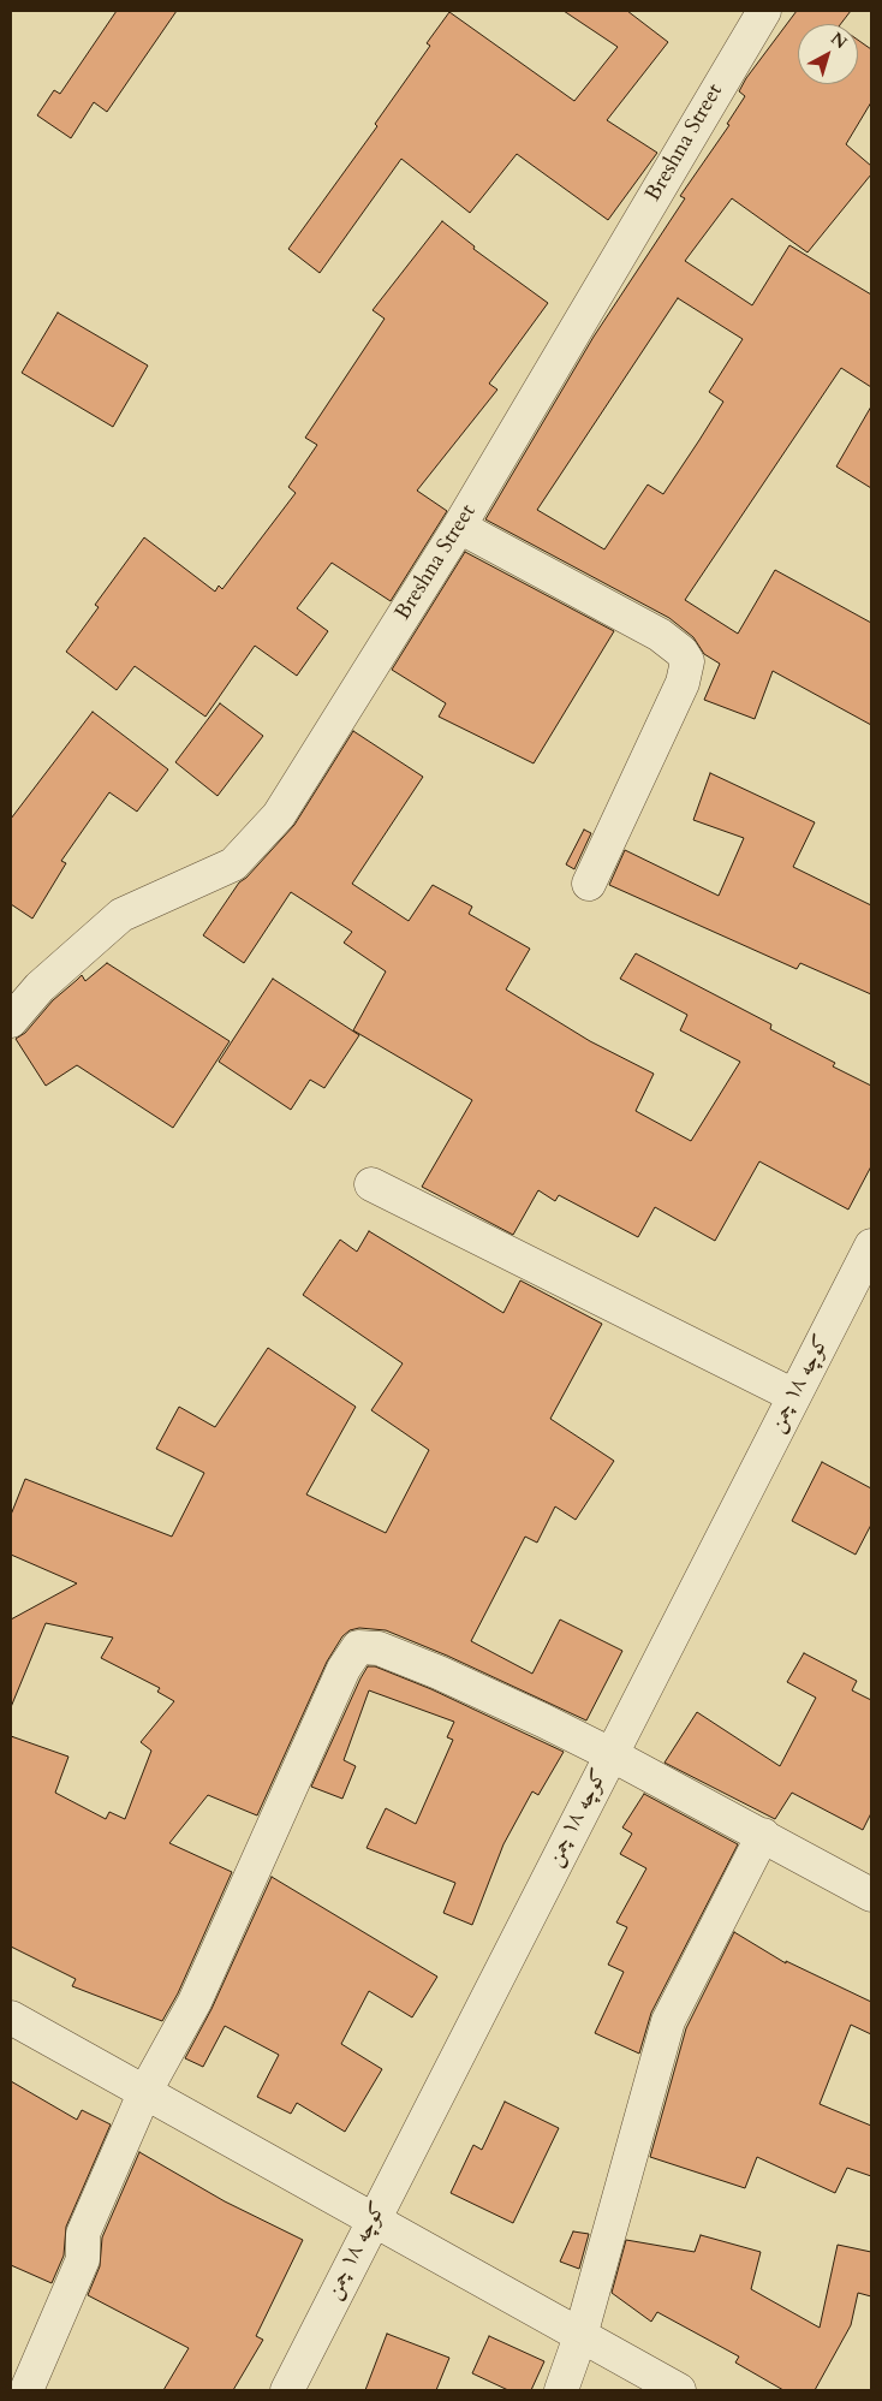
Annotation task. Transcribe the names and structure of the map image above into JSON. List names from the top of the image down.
{
  "streets": {
    "street": ["Breshna Street", "كوچه ١٨ چمن"]
  },
  "north": "top right"
}
